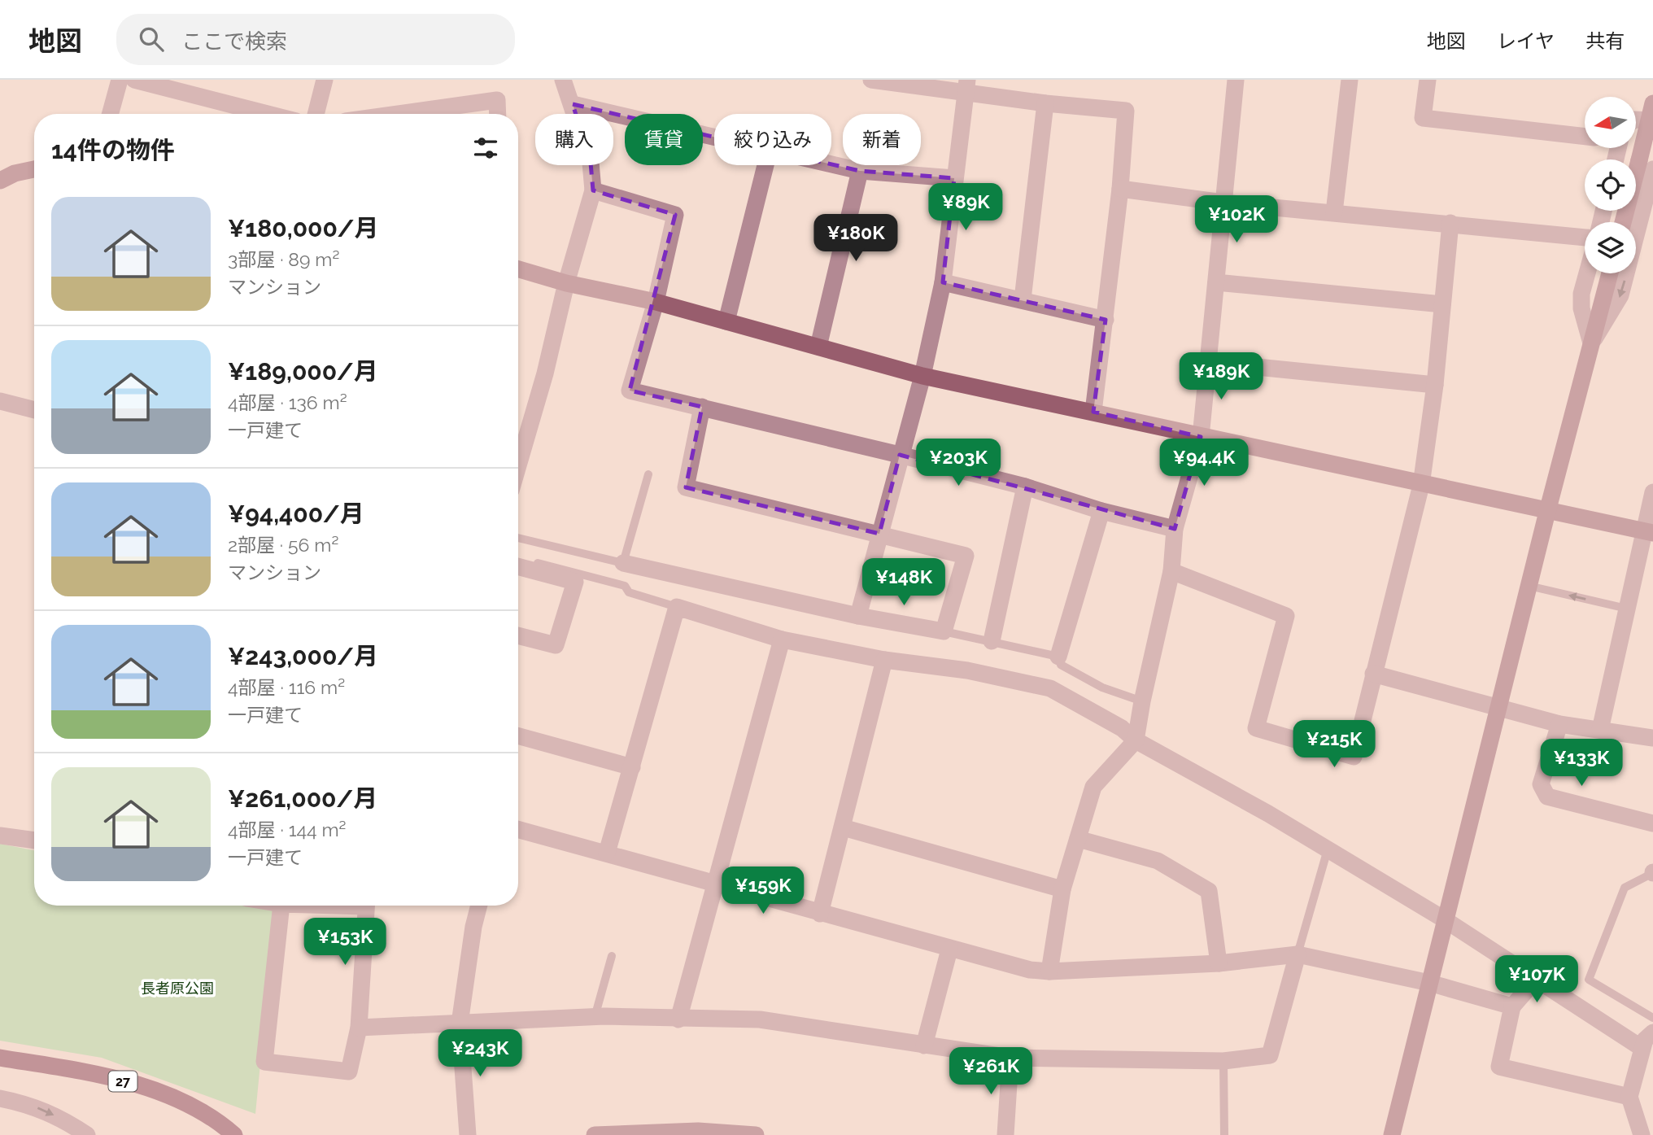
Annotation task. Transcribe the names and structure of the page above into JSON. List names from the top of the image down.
{
  "streets": {
    "main road": ["27"]
  },
  "parks": ["長者原公園"],
  "north": "left",
  "page": {
    "header": "地図",
    "search": "ここで検索",
    "nav": ["地図", "レイヤ", "共有"],
    "chip": [
      "購入",
      "賃貸",
      "絞り込み",
      "新着"
    ],
    "heading": "14件の物件",
    "list": [
      {
        "name": "¥180,000/月",
        "note": "3部屋 · 89 m² · マンション"
      },
      {
        "name": "¥189,000/月",
        "note": "4部屋 · 136 m² · 一戸建て"
      },
      {
        "name": "¥94,400/月",
        "note": "2部屋 · 56 m² · マンション"
      },
      {
        "name": "¥243,000/月",
        "note": "4部屋 · 116 m² · 一戸建て"
      },
      {
        "name": "¥261,000/月",
        "note": "4部屋 · 144 m² · 一戸建て"
      }
    ],
    "price": [
      "¥89K",
      "¥102K",
      "¥180K",
      "¥189K",
      "¥203K",
      "¥94.4K",
      "¥148K",
      "¥215K",
      "¥133K",
      "¥159K",
      "¥153K",
      "¥107K",
      "¥243K",
      "¥261K"
    ]
  }
}
